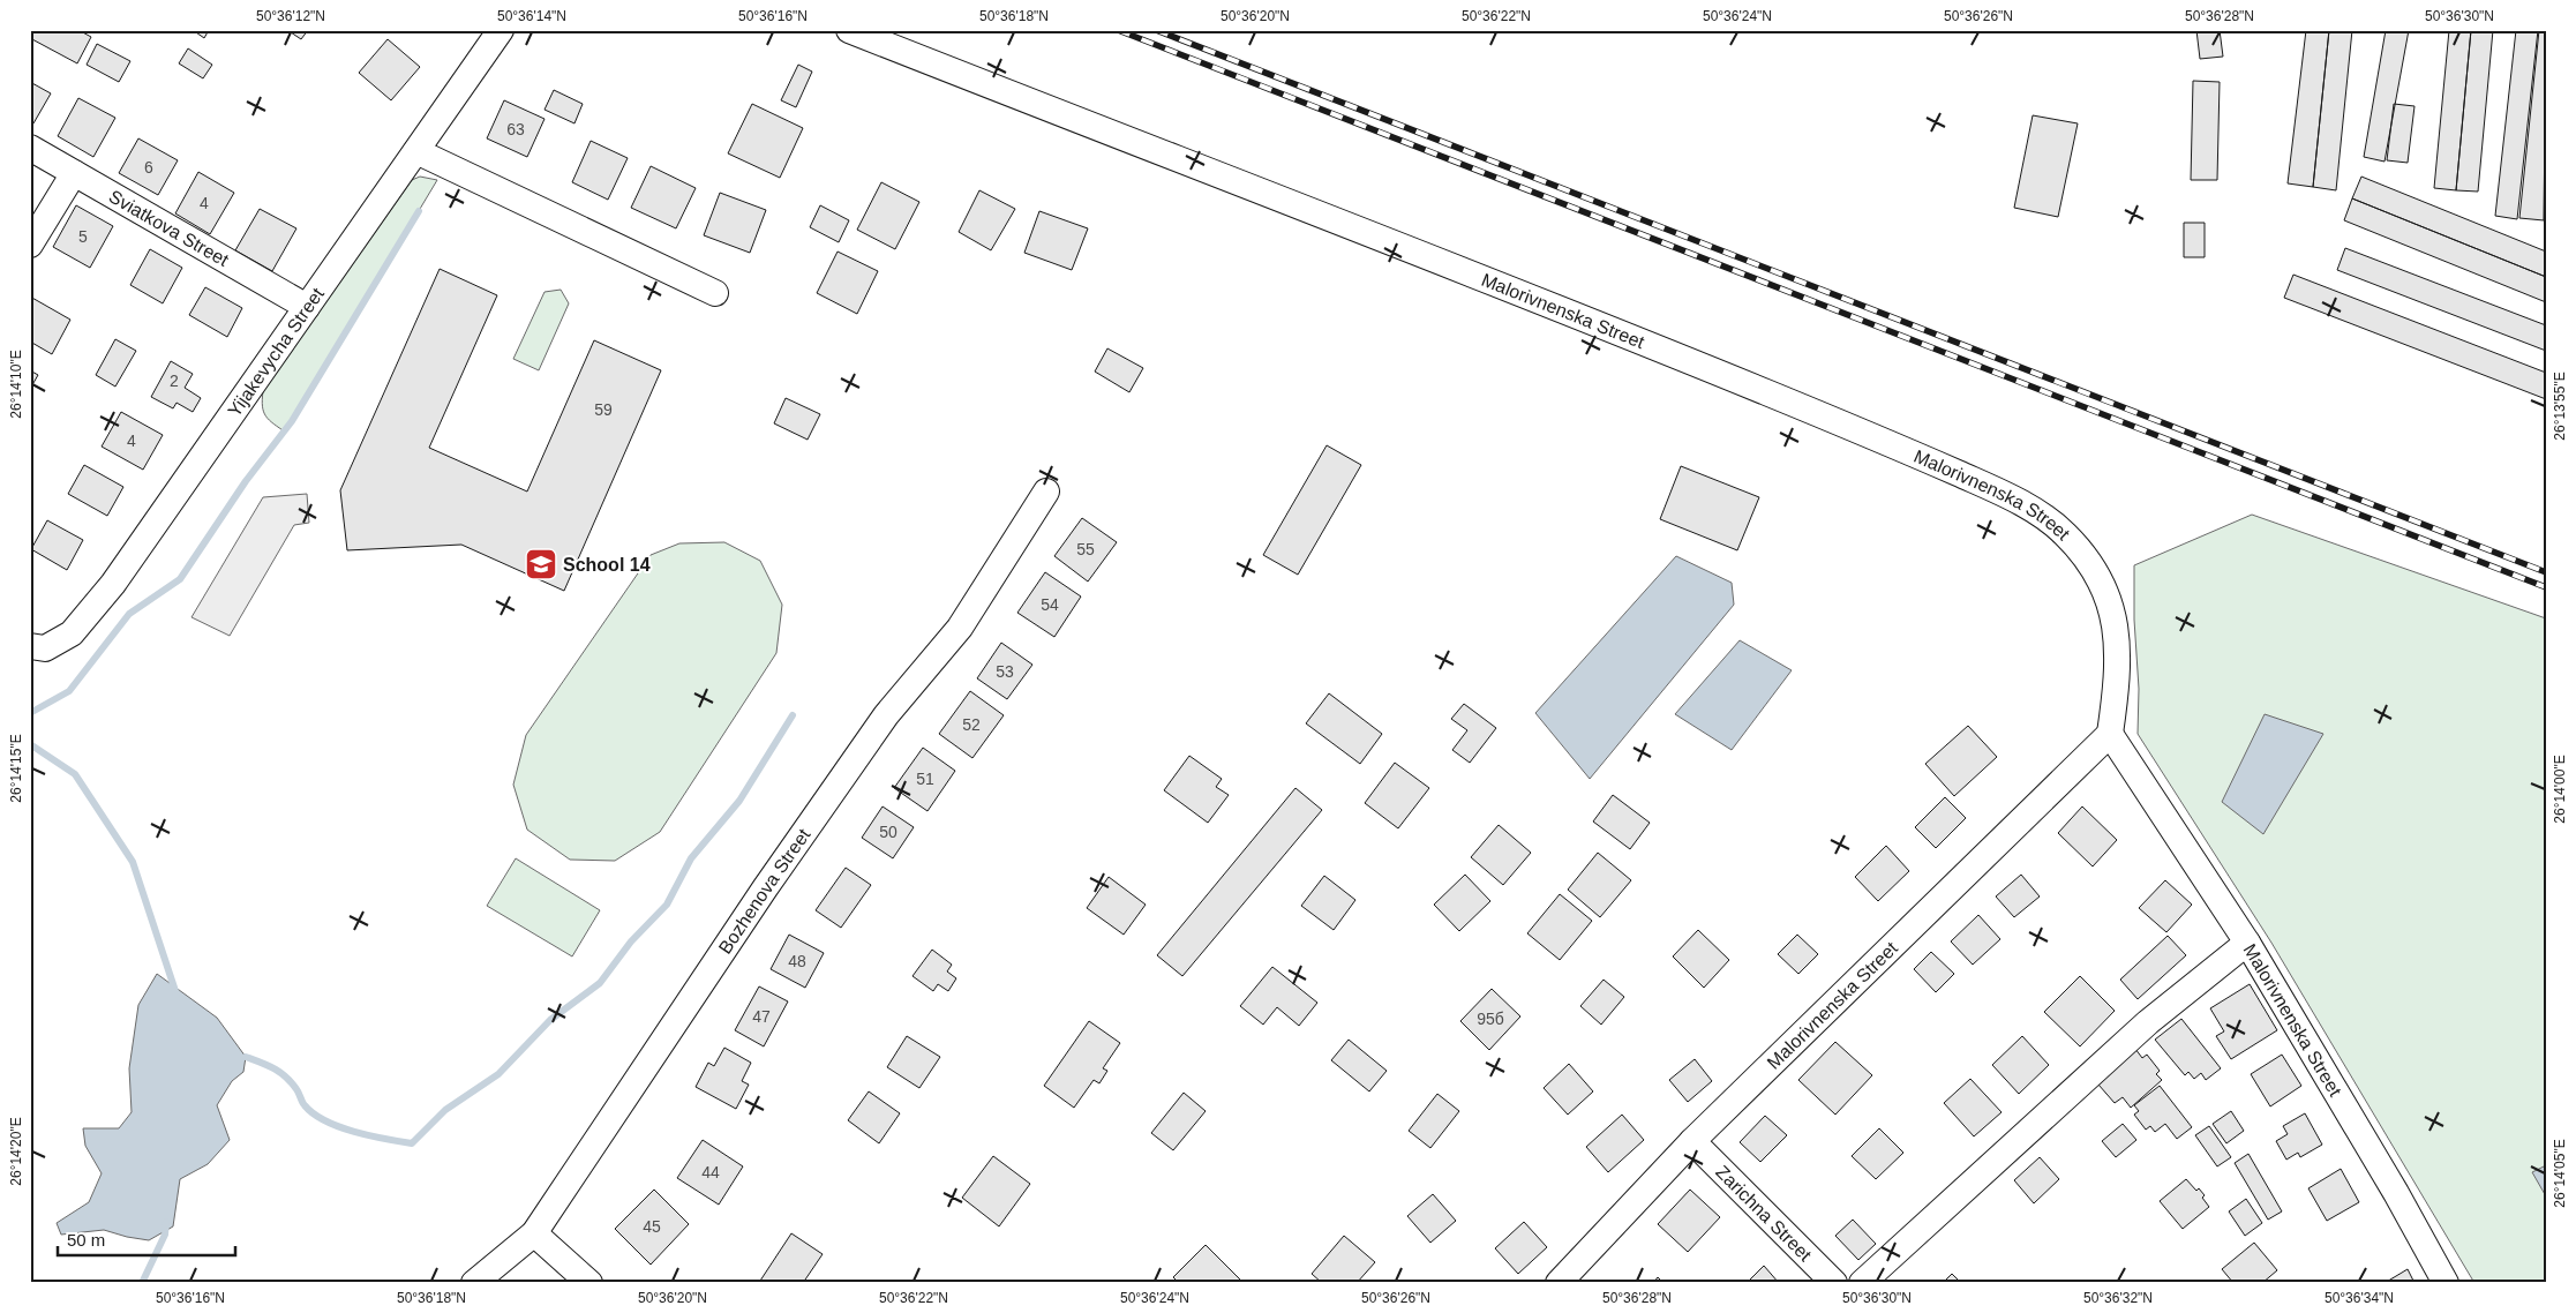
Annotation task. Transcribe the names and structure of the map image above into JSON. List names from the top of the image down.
{
  "streets": {
    "street": [
      "Sviatkova Street",
      "Malorivnenska Street",
      "Yijakevycha Street",
      "Bozhenova Street",
      "Zarichna Street"
    ]
  },
  "crossings": [
    ["Sviatkova Street", "Yijakevycha Street"],
    ["Malorivnenska Street", "Zarichna Street"]
  ],
  "places": {
    "school or university": ["School 14"]
  },
  "house_numbers": [
    "63",
    "6",
    "4",
    "5",
    "2",
    "59",
    "4",
    "55",
    "54",
    "53",
    "52",
    "51",
    "50",
    "48",
    "47",
    "95б",
    "44",
    "45"
  ],
  "scale_bar": "50 m",
  "coordinates": [
    "50°36'12\"N",
    "50°36'14\"N",
    "50°36'16\"N",
    "50°36'18\"N",
    "50°36'20\"N",
    "50°36'22\"N",
    "50°36'24\"N",
    "50°36'26\"N",
    "50°36'28\"N",
    "50°36'30\"N",
    "26°14'10\"E",
    "26°13'55\"E",
    "26°14'15\"E",
    "26°14'00\"E",
    "26°14'20\"E",
    "26°14'05\"E",
    "50°36'32\"N",
    "50°36'34\"N"
  ]
}
